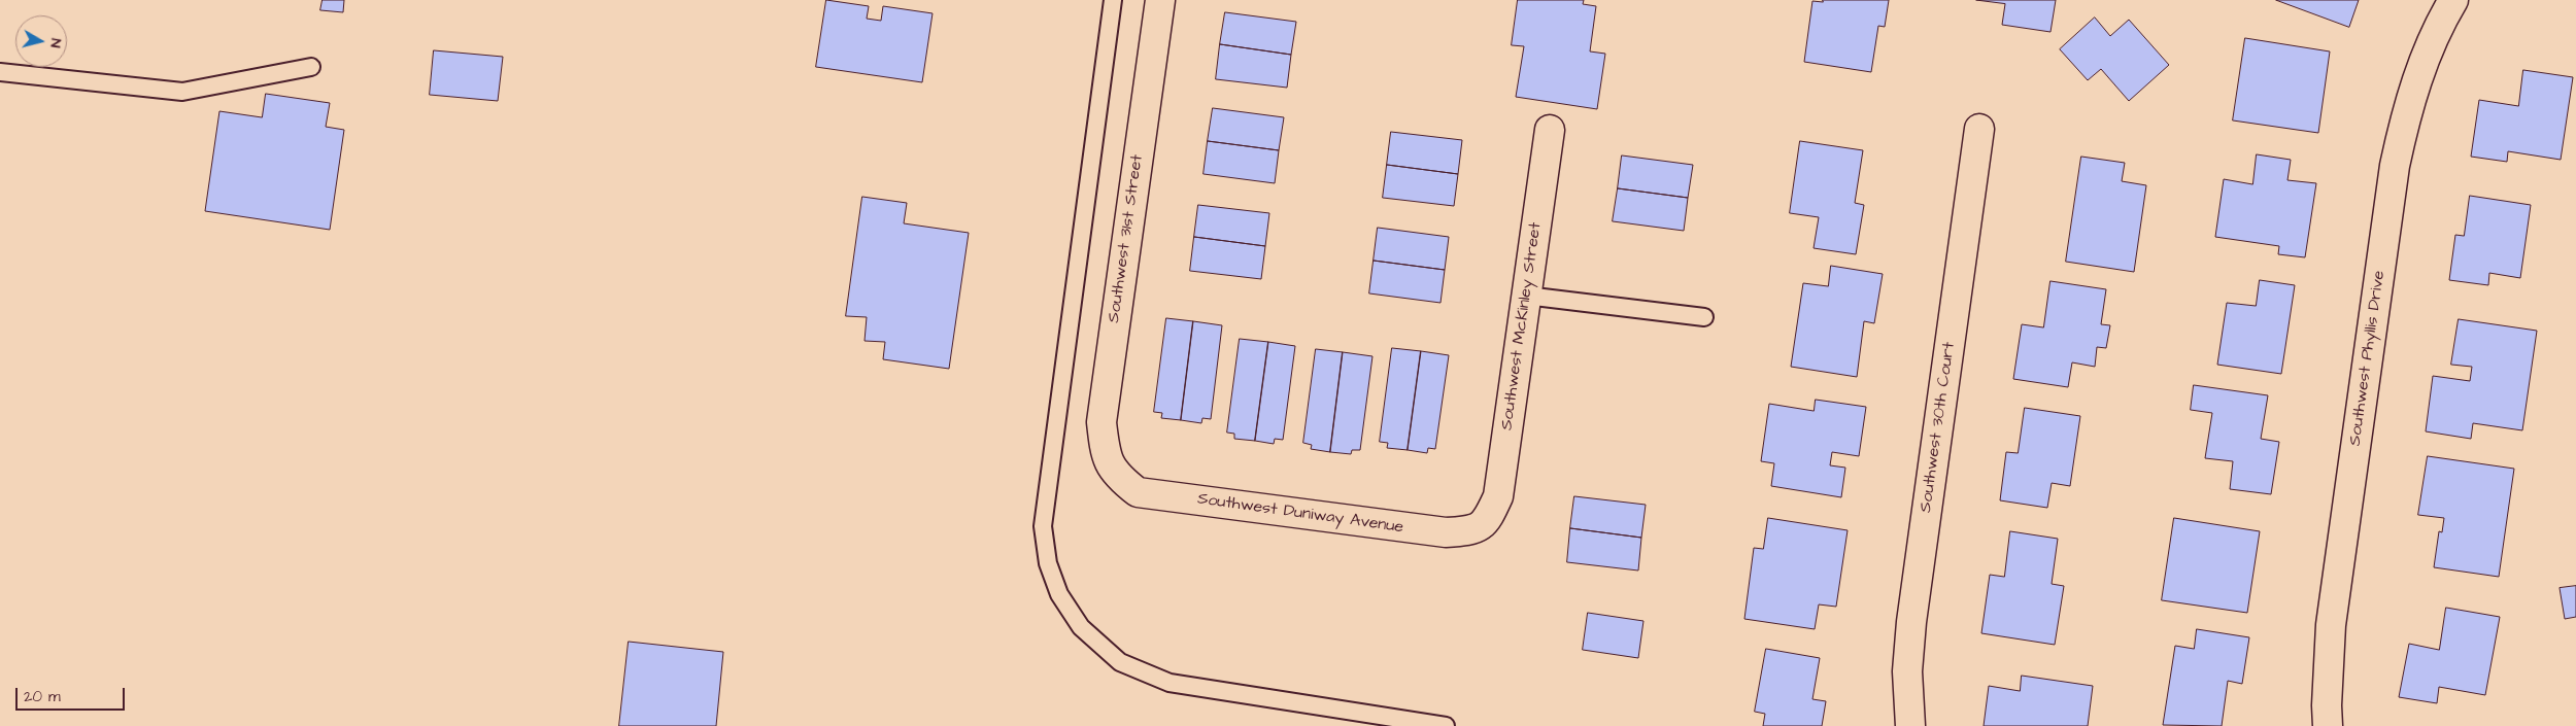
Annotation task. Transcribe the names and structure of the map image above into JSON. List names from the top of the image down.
{
  "streets": {
    "street": [
      "Southwest 31st Street",
      "Southwest McKinley Street",
      "Southwest Phyllis Drive",
      "Southwest 30th Court",
      "Southwest Duniway Avenue"
    ]
  },
  "crossings": [
    ["Southwest 31st Street", "Southwest Duniway Avenue"],
    ["Southwest McKinley Street", "Southwest Duniway Avenue"]
  ],
  "scale_bar": "20 m",
  "north": "right"
}
